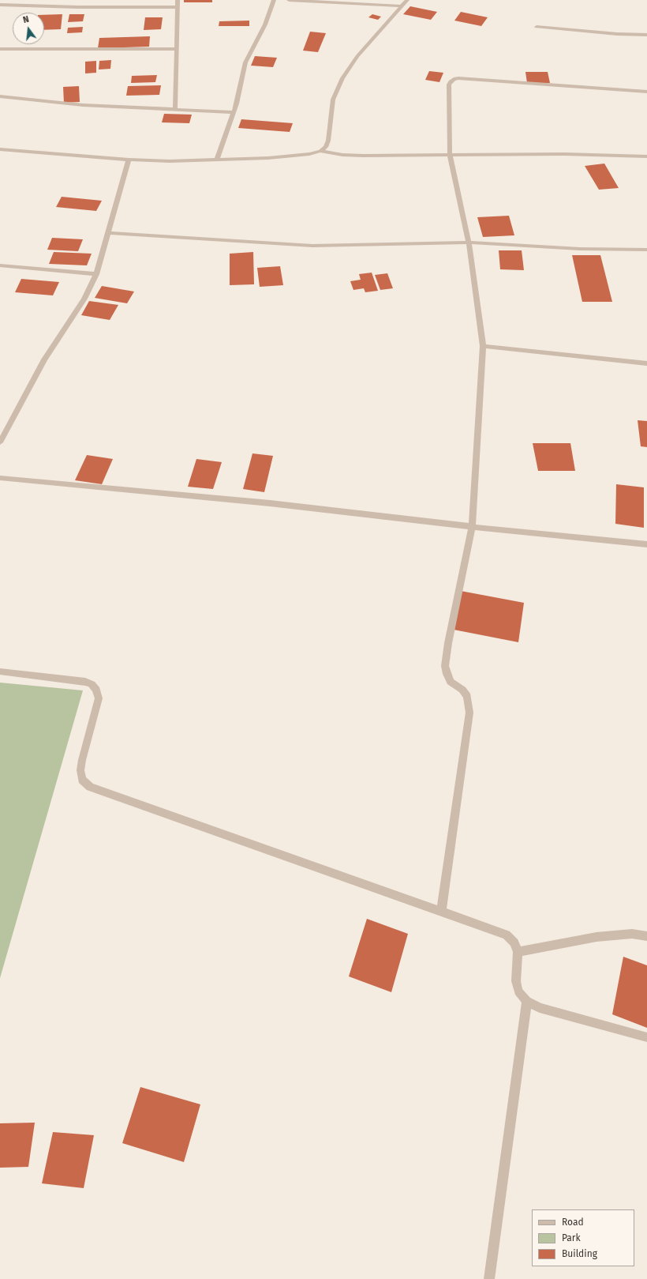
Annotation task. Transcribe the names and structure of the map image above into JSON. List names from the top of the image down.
{
  "legend": ["Road", "Park", "Building"],
  "north": "top"
}
